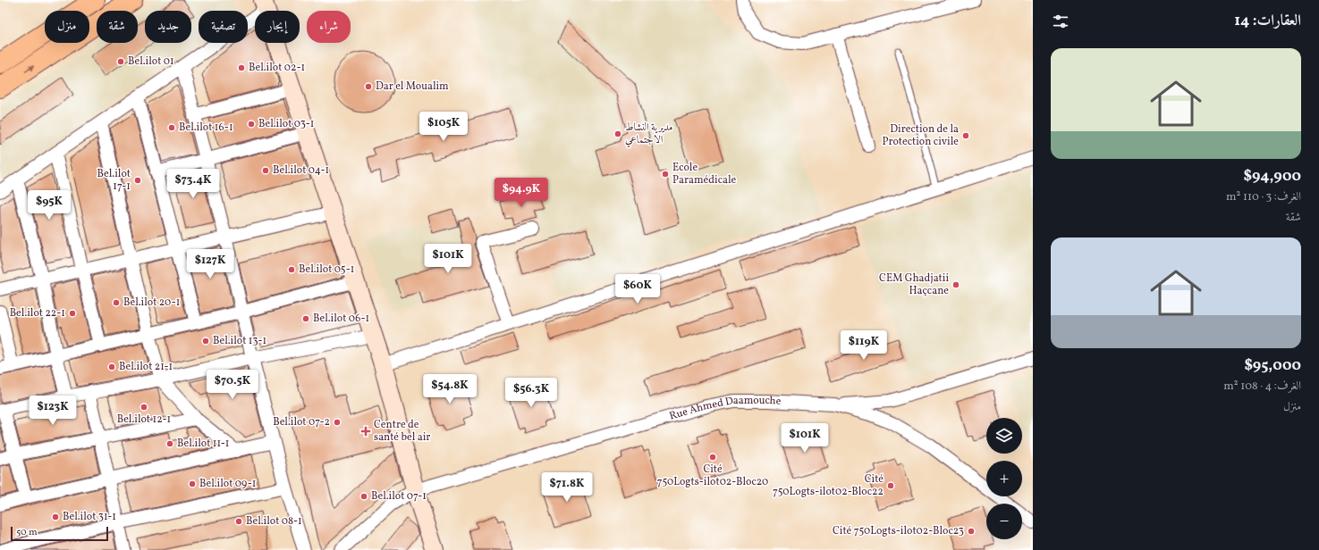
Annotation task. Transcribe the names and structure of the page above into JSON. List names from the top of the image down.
{
  "streets": {
    "street": ["Rue Ahmed Daamouche"]
  },
  "places": {
    "other": [
      "Bel.ilot 01",
      "Bel.ilot 02-1",
      "Dar el Moualim",
      "Bel.ilot 03-1",
      "Bel.ilot 16-1",
      "مديرية النشاط الاجتماعي",
      "Direction de la Protection civile",
      "Bel.ilot 04-1",
      "Ecole Paramédicale",
      "Bel.ilot 17-1",
      "Bel.ilot 05-1",
      "CEM Ghadjatii Haçcane",
      "Bel.ilot 20-1",
      "Bel.ilot 22-1",
      "Bel.ilot 06-1",
      "Bel.ilot 13-1",
      "Bel.ilot 21-1",
      "Bel.ilot 12-1",
      "Bel.ilot 07-2",
      "Bel.ilot 11-1",
      "Cité 750Logts-ilot02-Bloc20",
      "Bel.ilot 09-1",
      "Cité 750Logts-ilot02-Bloc22",
      "Bel.ilot 07-1",
      "Bel.ilot 31-1",
      "Bel.ilot 08-1",
      "Cité 750Logts-ilot02-Bloc23"
    ],
    "health": ["Centre de santé bel air"]
  },
  "scale_bar": "50 m",
  "page": {
    "heading": "العقارات: 14",
    "chip": [
      "شراء",
      "إيجار",
      "تصفية",
      "جديد",
      "شقة",
      "منزل"
    ],
    "list": [
      {
        "name": "$94,900",
        "note": "الغرف: 3 · 110 m² · شقة"
      },
      {
        "name": "$95,000",
        "note": "الغرف: 4 · 108 m² · منزل"
      }
    ],
    "price": [
      "$105K",
      "$73.4K",
      "$94.9K",
      "$95K",
      "$101K",
      "$127K",
      "$60K",
      "$119K",
      "$70.5K",
      "$54.8K",
      "$56.3K",
      "$123K",
      "$101K",
      "$71.8K"
    ],
    "map_buttons": ["+", "−"],
    "scale": "50 m"
  }
}
